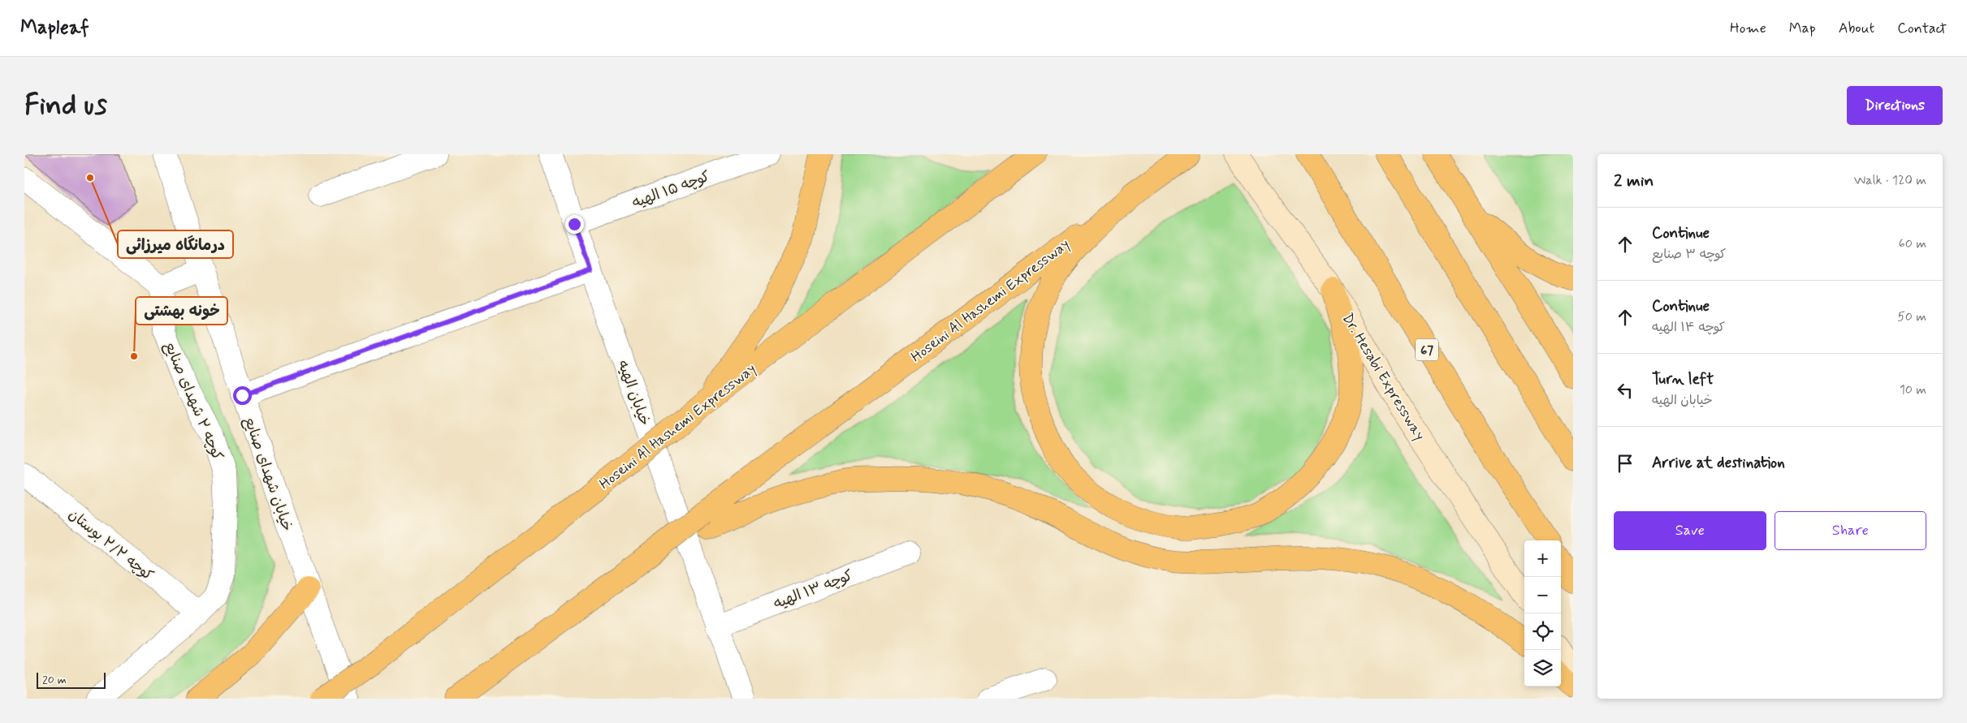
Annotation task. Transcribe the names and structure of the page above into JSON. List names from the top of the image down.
{
  "streets": {
    "highway": ["Hoseini Al Hashemi Expressway", "67"],
    "main road": ["Dr. Hesabi Expressway"],
    "street": [
      "کوچه ۱۵ الهیه",
      "خیابان الهیه",
      "کوچه ۲ شهدای صنایع",
      "خیابان شهدای صنایع",
      "کوچه ۲/۲ بوستان",
      "کوچه ۱۳ الهیه"
    ]
  },
  "crossings": [
    ["کوچه ۱۵ الهیه", "خیابان الهیه"],
    ["خیابان الهیه", "کوچه ۱۳ الهیه"],
    ["کوچه ۲ شهدای صنایع", "کوچه ۲/۲ بوستان"]
  ],
  "places": ["درمانگاه میرزائی", "خونه بهشتی"],
  "scale_bar": "20 m",
  "page": {
    "header": "Mapleaf",
    "nav": [
      "Home",
      "Map",
      "About",
      "Contact"
    ],
    "buttons": [
      "Directions",
      ["Save", "Share"]
    ],
    "title": "Find us",
    "heading": ["2 min", "Walk · 120 m"],
    "list": [
      ["Continue", "کوچه ۳ صنایع", "60 m"],
      ["Continue", "کوچه ۱۴ الهیه", "50 m"],
      ["Turn left", "خیابان الهیه", "10 m"],
      "Arrive at destination"
    ],
    "map_buttons": ["+", "−"],
    "scale": "20 m"
  }
}
